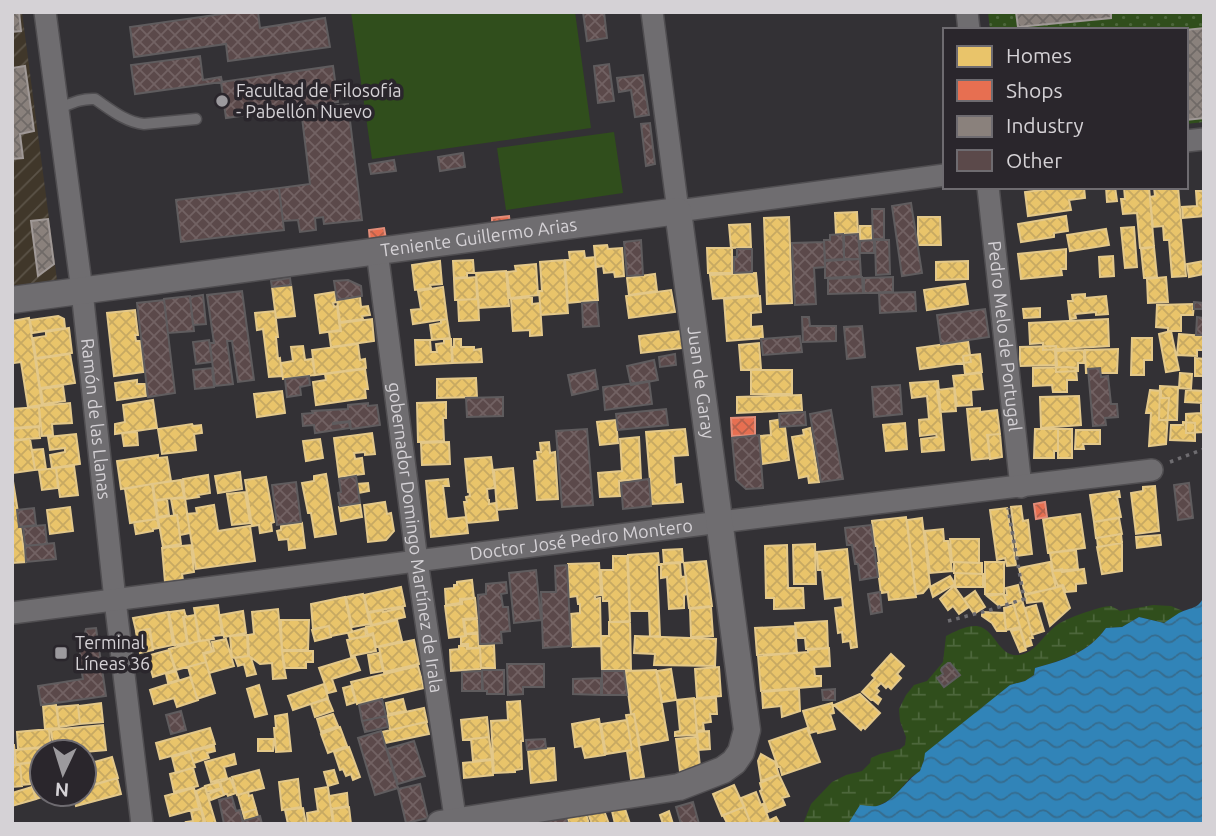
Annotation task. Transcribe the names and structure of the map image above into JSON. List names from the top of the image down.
{
  "streets": {
    "street": [
      "Teniente Guillermo Arias",
      "Pedro Melo de Portugal",
      "Juan de Garay",
      "Ramón de las Llanas",
      "gobernador Domingo Martínez de Irala",
      "Doctor José Pedro Montero"
    ]
  },
  "crossings": [
    ["Teniente Guillermo Arias", "Juan de Garay"],
    ["Teniente Guillermo Arias", "Ramón de las Llanas"],
    ["Teniente Guillermo Arias", "gobernador Domingo Martínez de Irala"],
    ["Pedro Melo de Portugal", "Doctor José Pedro Montero"],
    ["Juan de Garay", "gobernador Domingo Martínez de Irala"],
    ["Juan de Garay", "Doctor José Pedro Montero"],
    ["Ramón de las Llanas", "Doctor José Pedro Montero"],
    ["gobernador Domingo Martínez de Irala", "Doctor José Pedro Montero"]
  ],
  "places": {
    "other": ["Facultad de Filosofía - Pabellón Nuevo"],
    "transit": ["Terminal Líneas 36"]
  },
  "legend": [
    "Homes",
    "Shops",
    "Industry",
    "Other"
  ],
  "north": "bottom"
}
